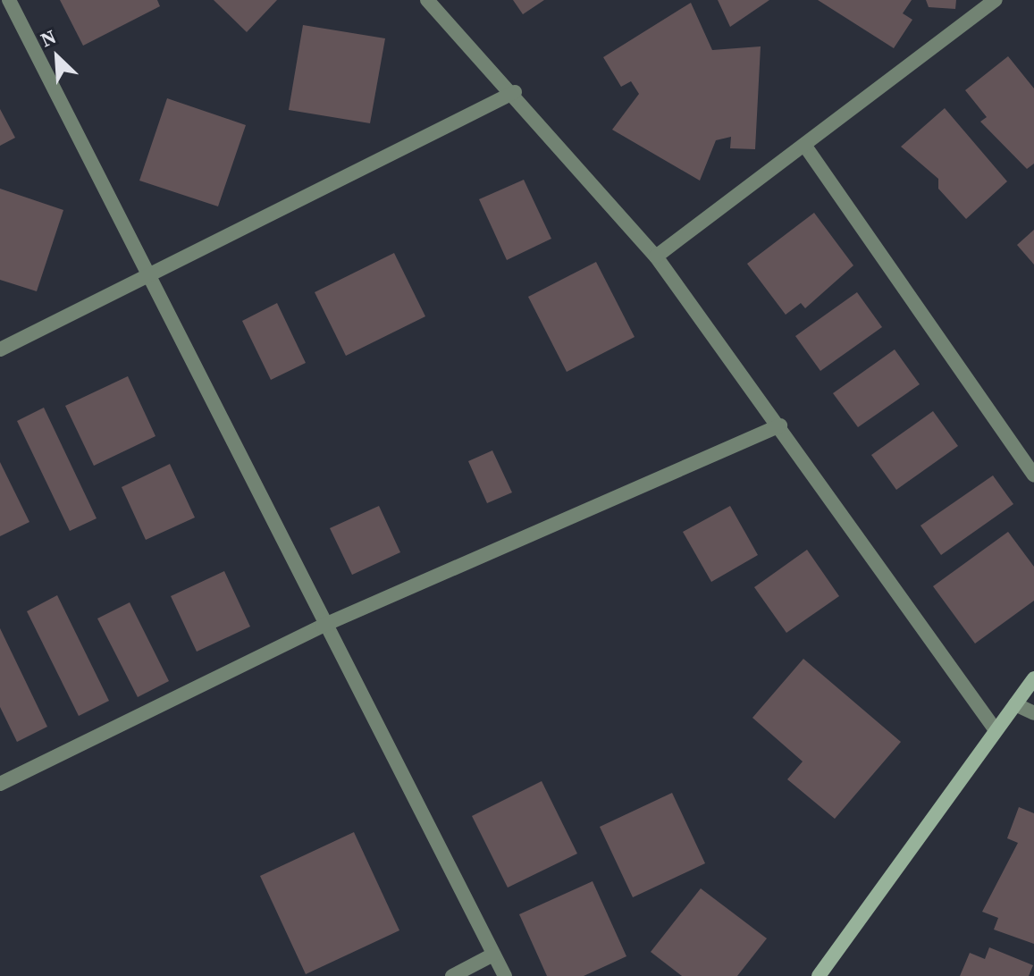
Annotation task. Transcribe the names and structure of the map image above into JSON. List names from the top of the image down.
{
  "north": "top left"
}
